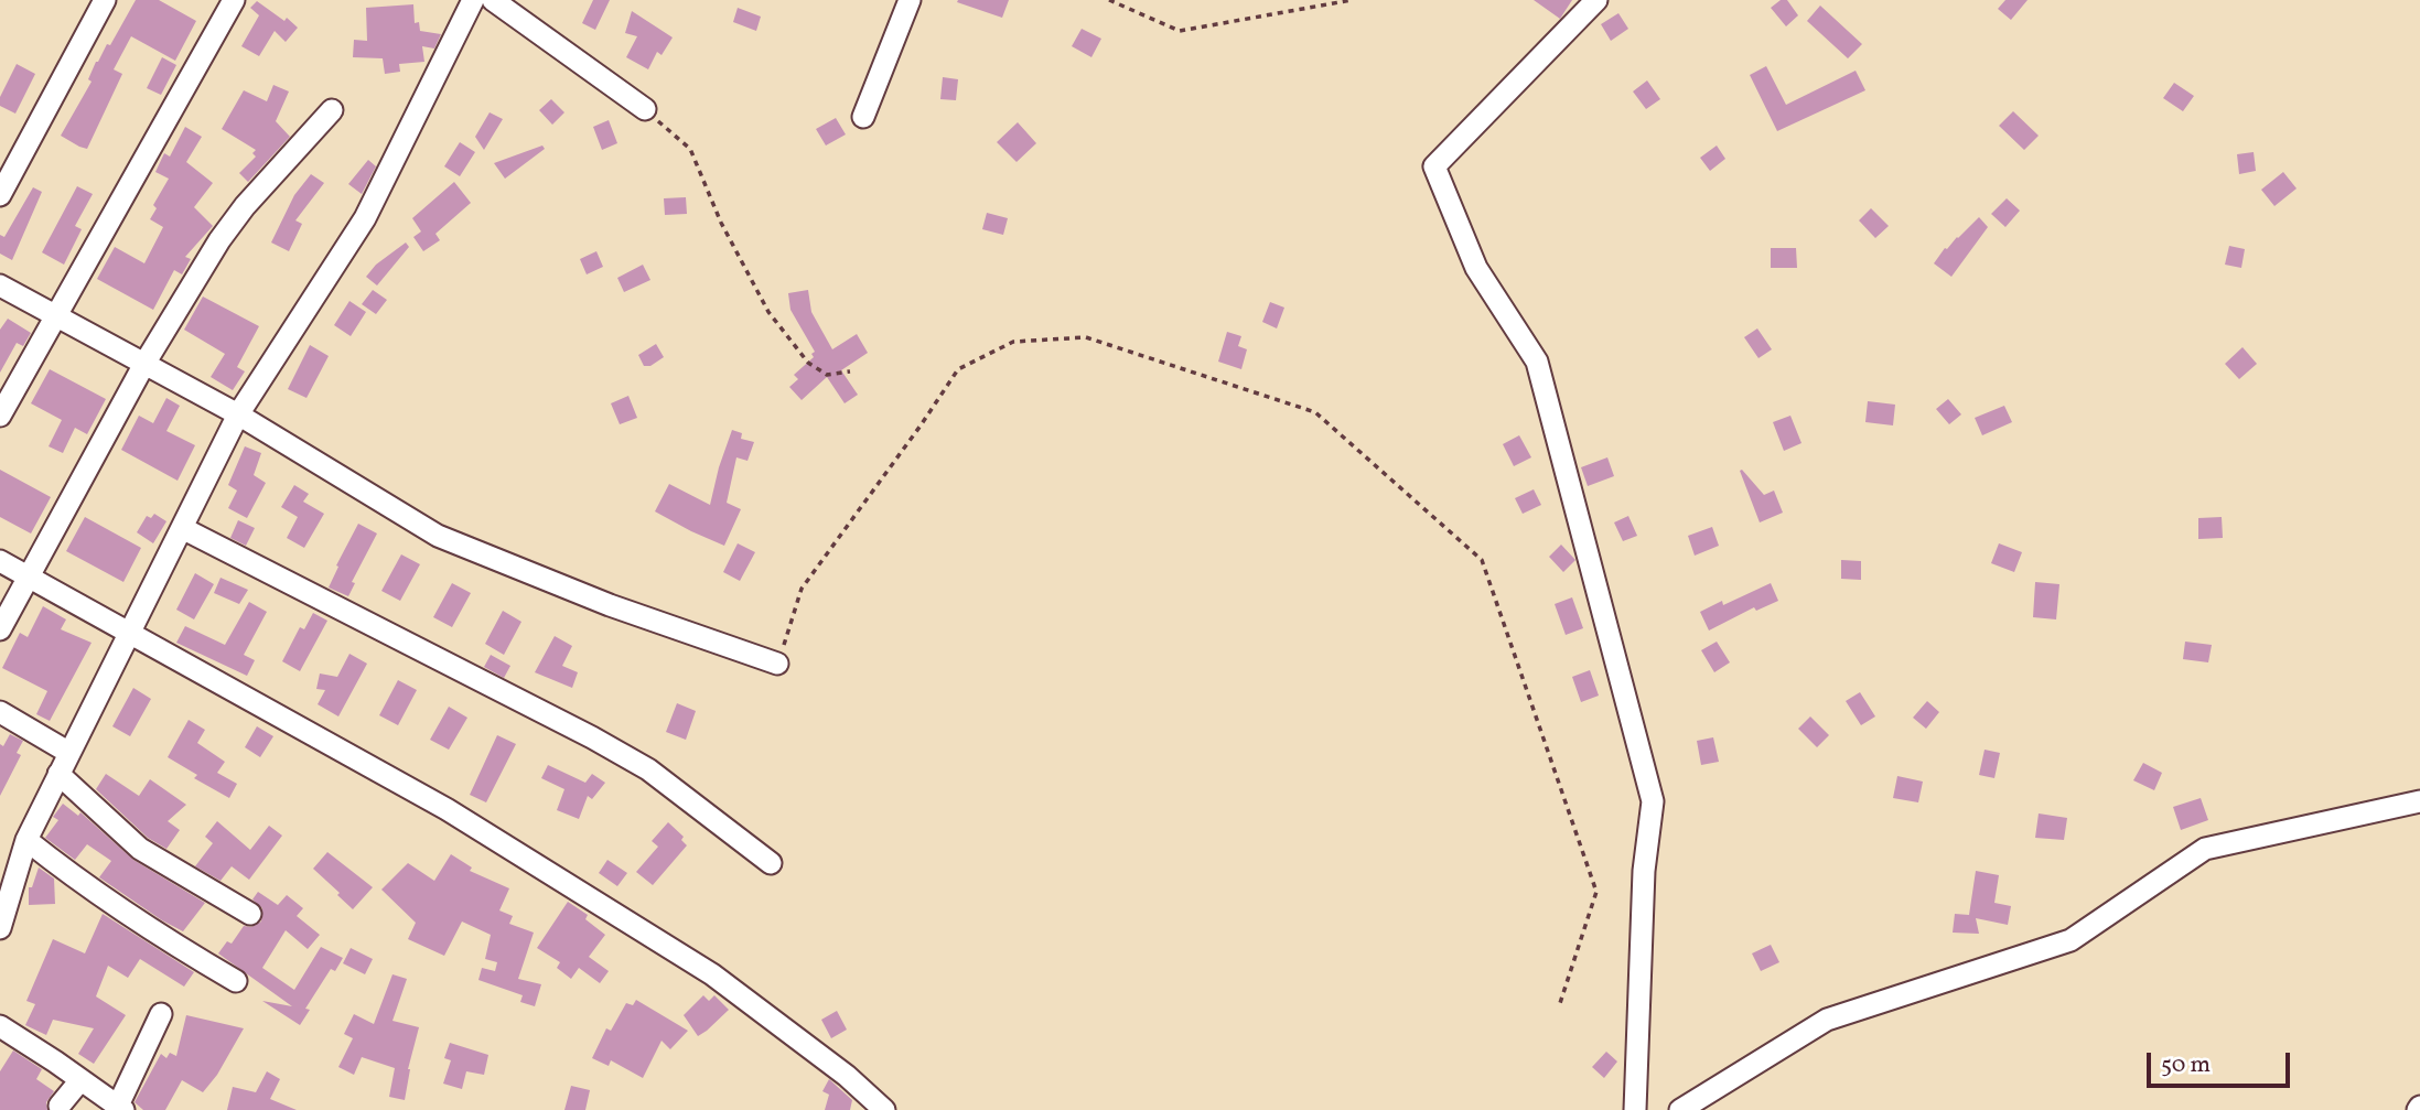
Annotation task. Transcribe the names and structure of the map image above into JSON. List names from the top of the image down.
{
  "scale_bar": "50 m"
}
